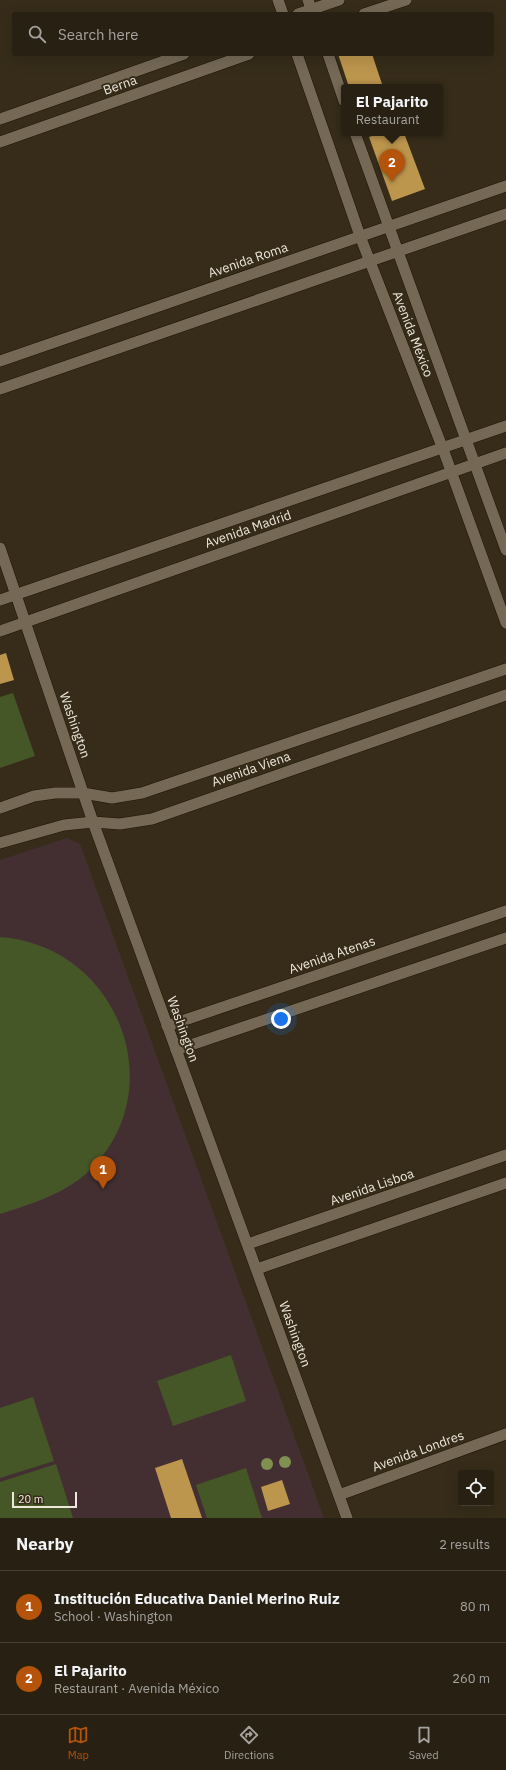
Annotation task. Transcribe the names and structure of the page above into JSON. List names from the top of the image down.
{
  "streets": {
    "street": [
      "Berna",
      "Avenida Roma",
      "Avenida México",
      "Avenida Madrid",
      "Washington",
      "Avenida Viena",
      "Avenida Atenas",
      "Avenida Lisboa",
      "Avenida Londres"
    ]
  },
  "crossings": [
    ["Avenida Roma", "Avenida México"],
    ["Avenida México", "Avenida Madrid"],
    ["Avenida Madrid", "Washington"],
    ["Washington", "Avenida Viena"],
    ["Washington", "Avenida Atenas"],
    ["Washington", "Avenida Lisboa"],
    ["Washington", "Avenida Londres"]
  ],
  "scale_bar": "20 m",
  "page": {
    "search": "Search here",
    "popup": ["El Pajarito", "Restaurant"],
    "pins": ["2", "1"],
    "scale": "20 m",
    "heading": ["Nearby", "2 results"],
    "list": [
      {
        "mark": "1",
        "name": "Institución Educativa Daniel Merino Ruiz",
        "note": "School · Washington",
        "value": "80 m"
      },
      {
        "mark": "2",
        "name": "El Pajarito",
        "note": "Restaurant · Avenida México",
        "value": "260 m"
      }
    ],
    "nav": ["Map", "Directions", "Saved"]
  }
}
